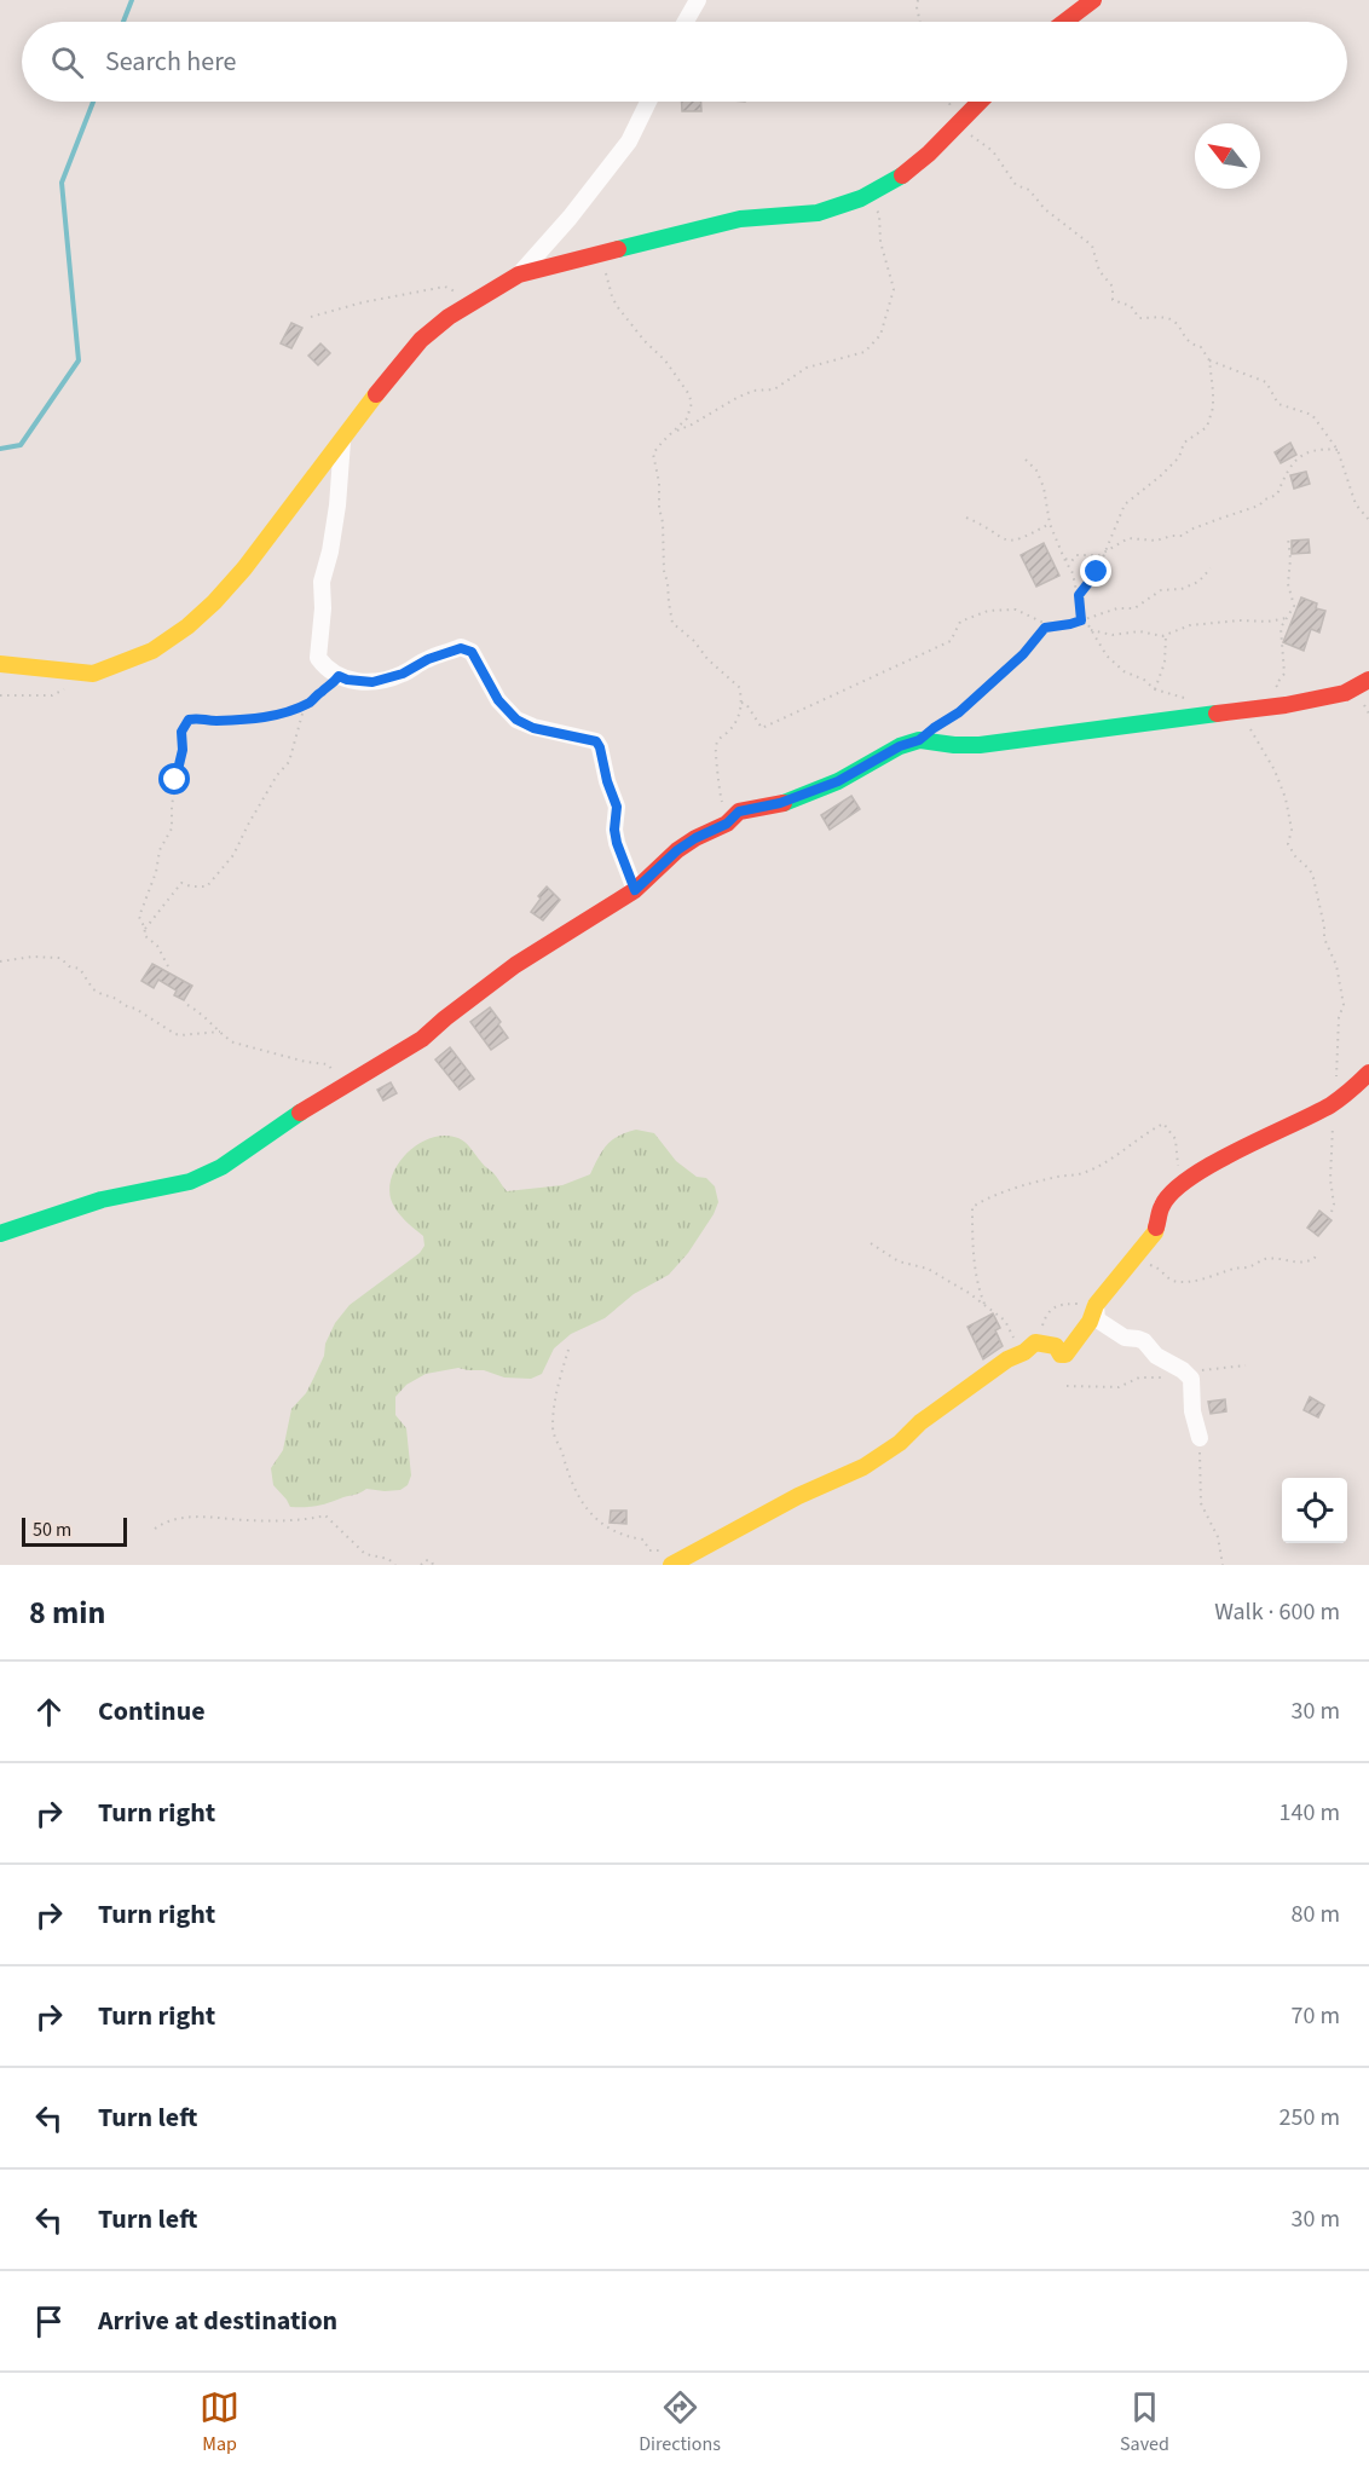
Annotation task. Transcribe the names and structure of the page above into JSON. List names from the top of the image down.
{
  "scale_bar": "50 m",
  "north": "top left",
  "page": {
    "search": "Search here",
    "scale": "50 m",
    "heading": ["8 min", "Walk · 600 m"],
    "list": [
      ["Continue", "30 m"],
      ["Turn right", "140 m"],
      ["Turn right", "80 m"],
      ["Turn right", "70 m"],
      ["Turn left", "250 m"],
      ["Turn left", "30 m"],
      "Arrive at destination"
    ],
    "nav": ["Map", "Directions", "Saved"]
  }
}
